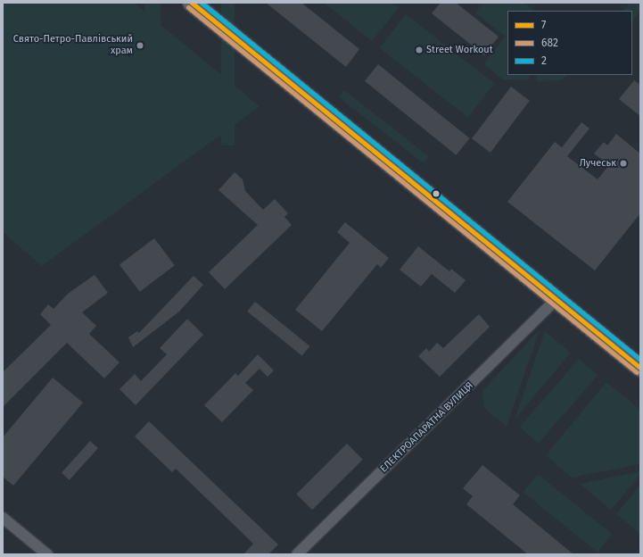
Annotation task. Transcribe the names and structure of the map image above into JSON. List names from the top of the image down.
{
  "streets": {
    "street": ["ЕЛЕКТРОАПАРАТНА ВУЛИЦЯ"]
  },
  "places": ["Свято-Петро-Павлівський храм", "Street Workout", "Лучеськ"],
  "lines": ["transit line 7", "transit line 2", "transit line 682"],
  "legend": ["7", "682", "2"]
}
